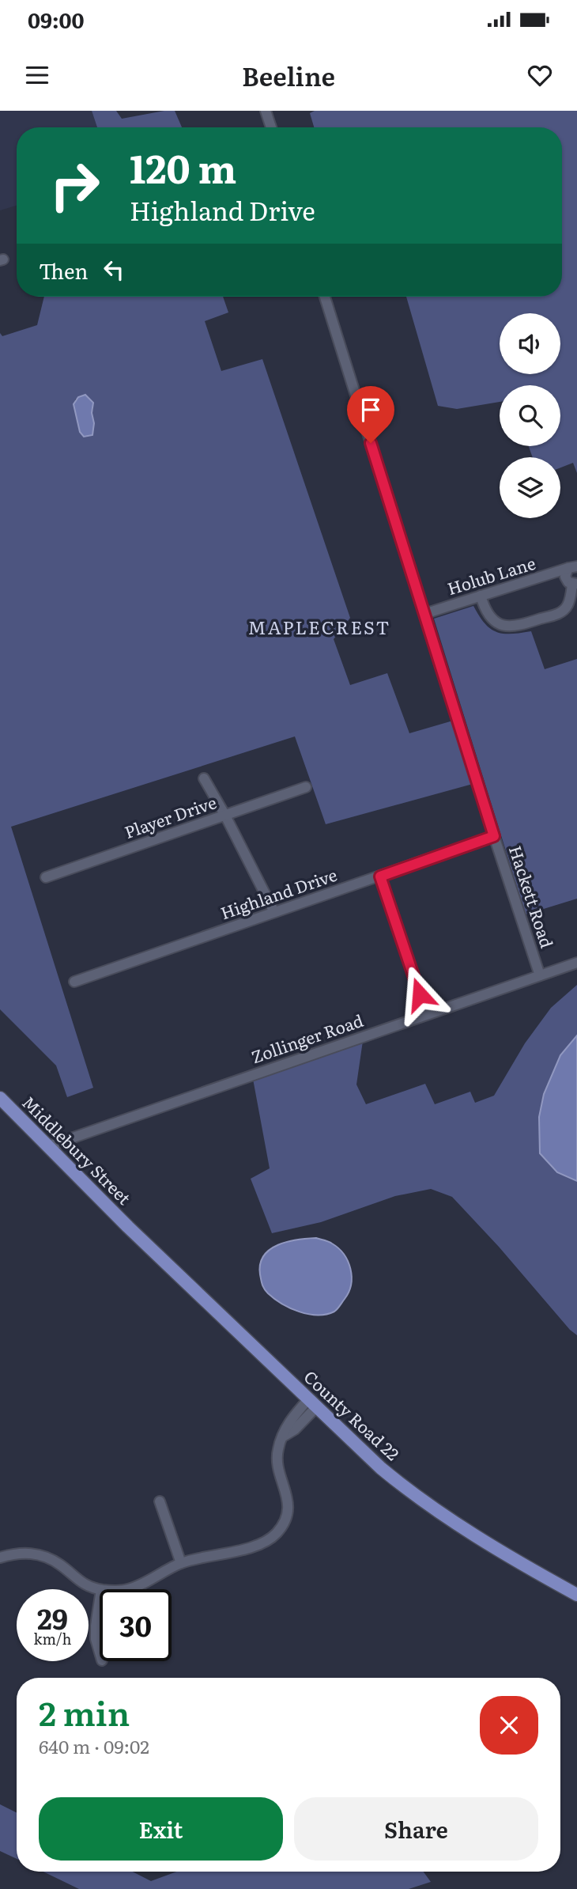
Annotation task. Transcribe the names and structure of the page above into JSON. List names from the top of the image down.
{
  "streets": {
    "main road": ["Middlebury Street", "County Road 22"],
    "street": [
      "Holub Lane",
      "Player Drive",
      "Highland Drive",
      "Hackett Road",
      "Zollinger Road"
    ]
  },
  "crossings": [
    ["Holub Lane", "Hackett Road"],
    ["Highland Drive", "Hackett Road"],
    ["Hackett Road", "Zollinger Road"],
    ["Zollinger Road", "Middlebury Street"],
    ["Middlebury Street", "County Road 22"]
  ],
  "districts": ["MAPLECREST"],
  "page": {
    "status": "09:00",
    "header": "Beeline",
    "turn": ["120 m", "Highland Drive"],
    "then": "Then",
    "speed": "29 km/h",
    "limit": "30",
    "heading": ["2 min", "640 m · 09:02"],
    "buttons": ["Exit", "Share"]
  }
}
